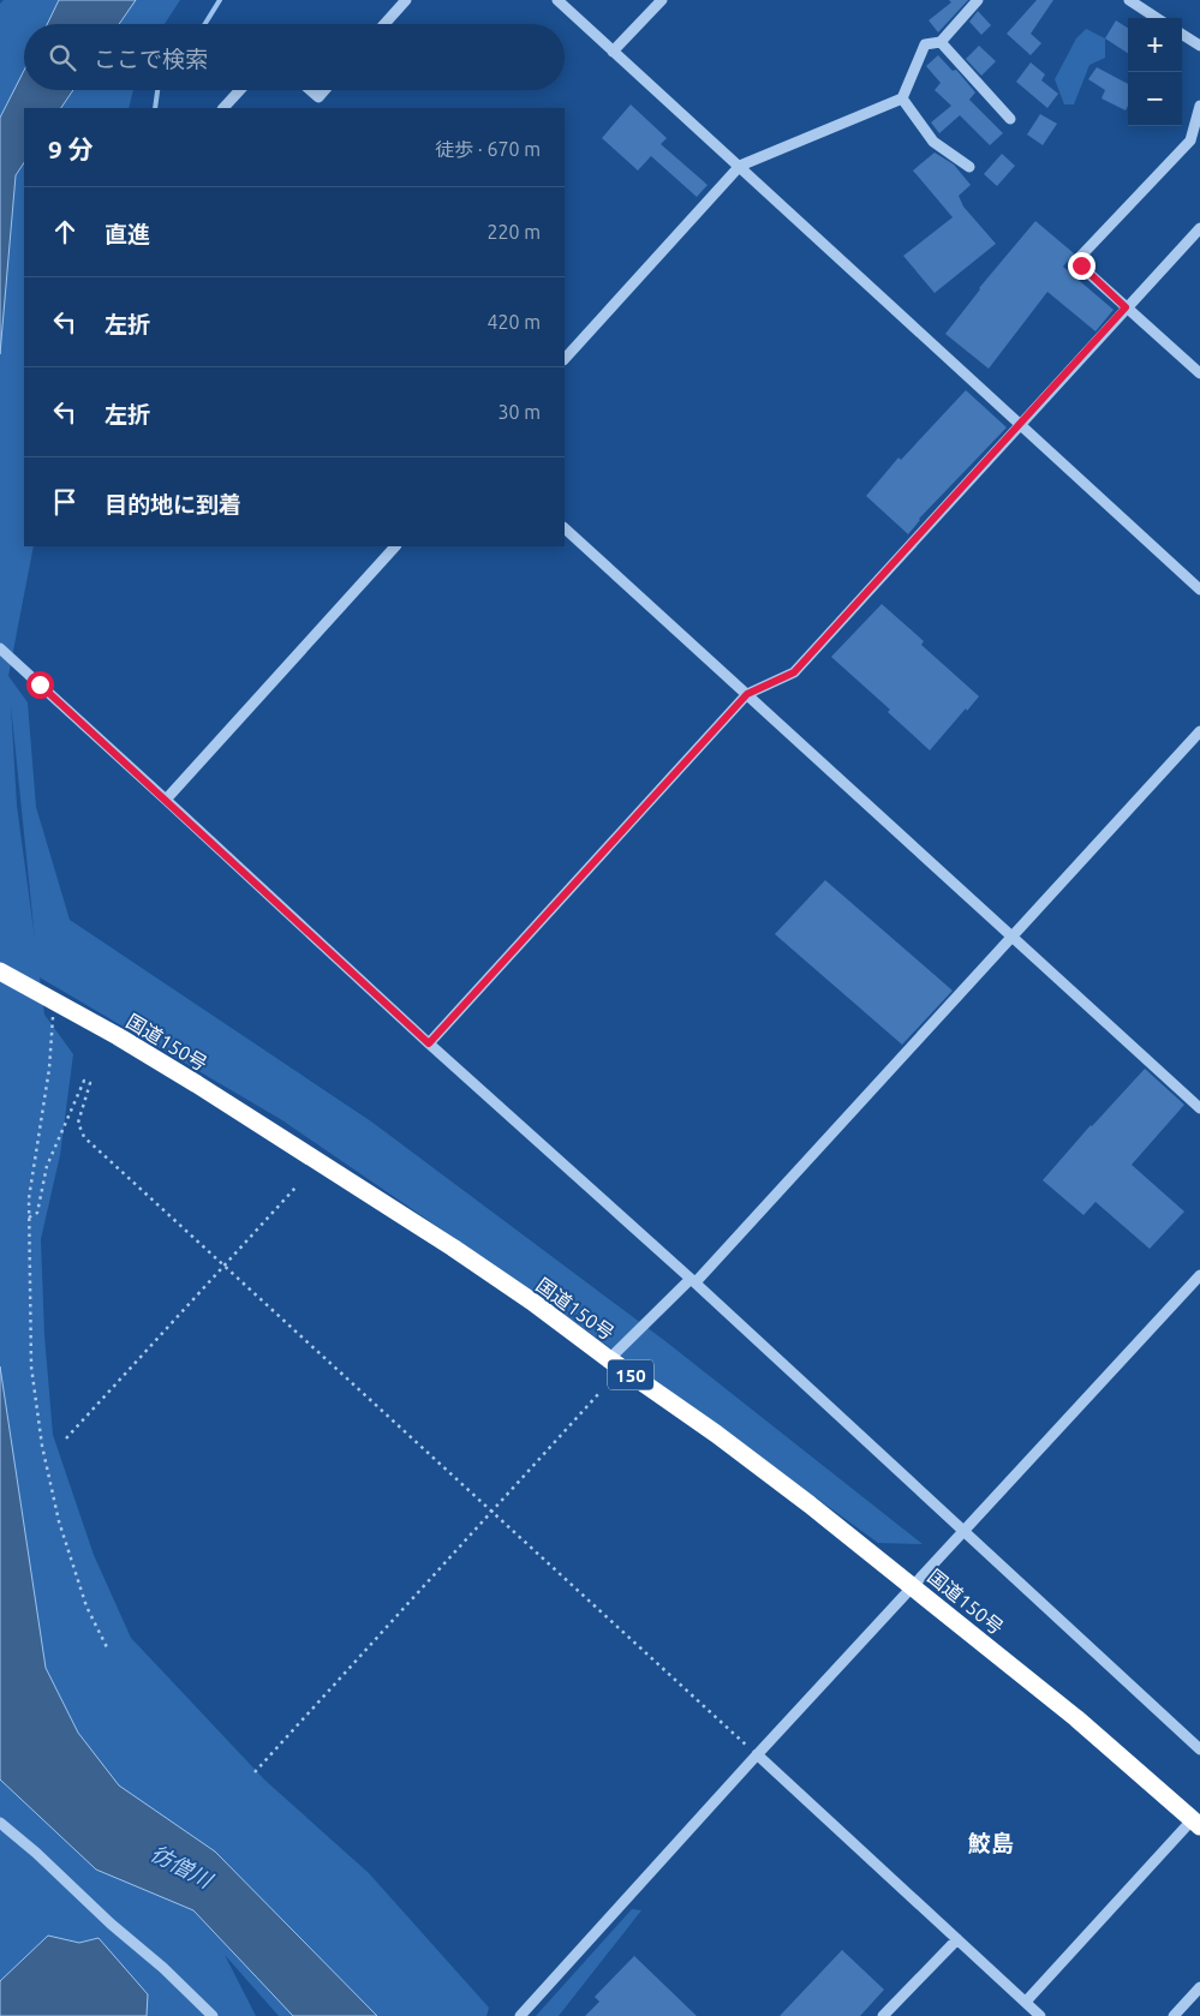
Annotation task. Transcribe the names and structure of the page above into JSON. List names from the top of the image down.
{
  "streets": {
    "highway": ["国道150号", "150"]
  },
  "districts": ["鮫島"],
  "water": ["彷僧川"],
  "page": {
    "map_buttons": ["+", "−"],
    "search": "ここで検索",
    "heading": ["9 分", "徒歩 · 670 m"],
    "list": [
      ["直進", "220 m"],
      ["左折", "420 m"],
      ["左折", "30 m"],
      "目的地に到着"
    ]
  }
}
